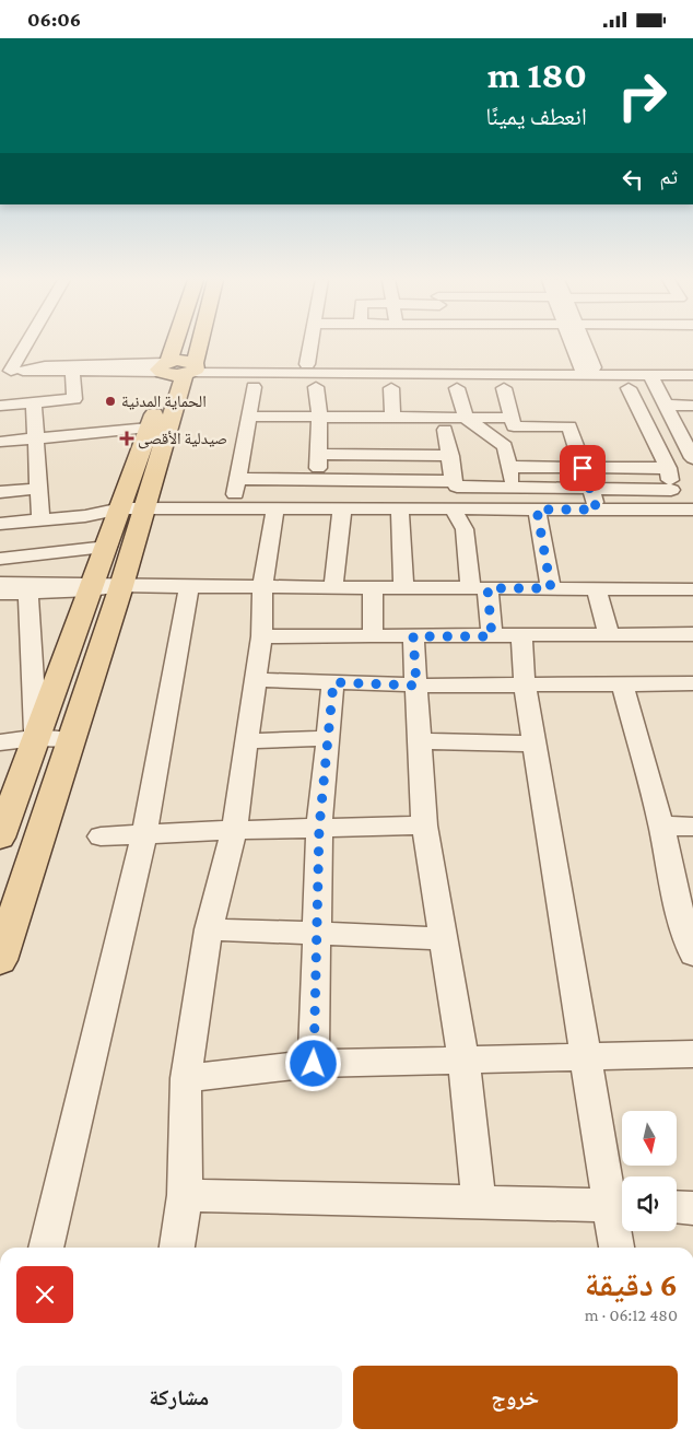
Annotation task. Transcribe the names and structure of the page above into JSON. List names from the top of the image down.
{
  "places": {
    "other": ["الحماية المدنية"],
    "health": ["صيدلية الأقصى"]
  },
  "north": "bottom",
  "page": {
    "status": "06:06",
    "turn": ["180 m", "انعطف يمينًا"],
    "then": "ثم",
    "heading": ["6 دقيقة", "480 m · 06:12"],
    "buttons": ["خروج", "مشاركة"]
  }
}
